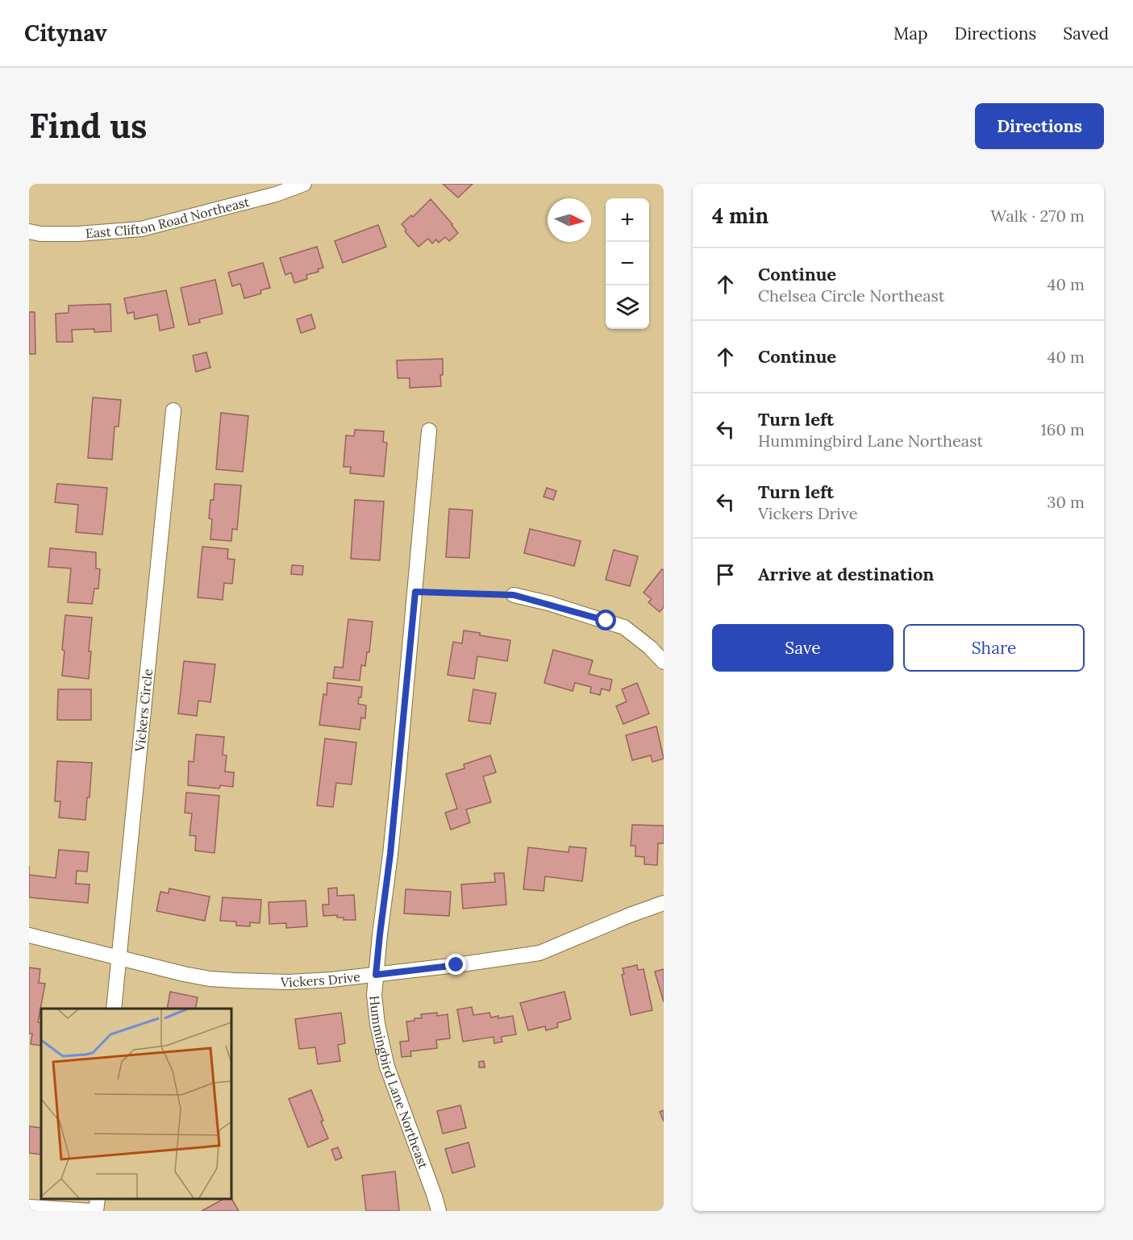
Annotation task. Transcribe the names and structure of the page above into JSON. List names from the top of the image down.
{
  "streets": {
    "street": [
      "East Clifton Road Northeast",
      "Vickers Circle",
      "Vickers Drive",
      "Hummingbird Lane Northeast"
    ]
  },
  "crossings": [
    ["Vickers Circle", "Vickers Drive"],
    ["Vickers Drive", "Hummingbird Lane Northeast"]
  ],
  "north": "right",
  "page": {
    "header": "Citynav",
    "nav": ["Map", "Directions", "Saved"],
    "buttons": [
      "Directions",
      ["Save", "Share"]
    ],
    "title": "Find us",
    "heading": ["4 min", "Walk · 270 m"],
    "map_buttons": ["+", "−"],
    "list": [
      ["Continue", "Chelsea Circle Northeast", "40 m"],
      ["Continue", "40 m"],
      ["Turn left", "Hummingbird Lane Northeast", "160 m"],
      ["Turn left", "Vickers Drive", "30 m"],
      "Arrive at destination"
    ]
  }
}
